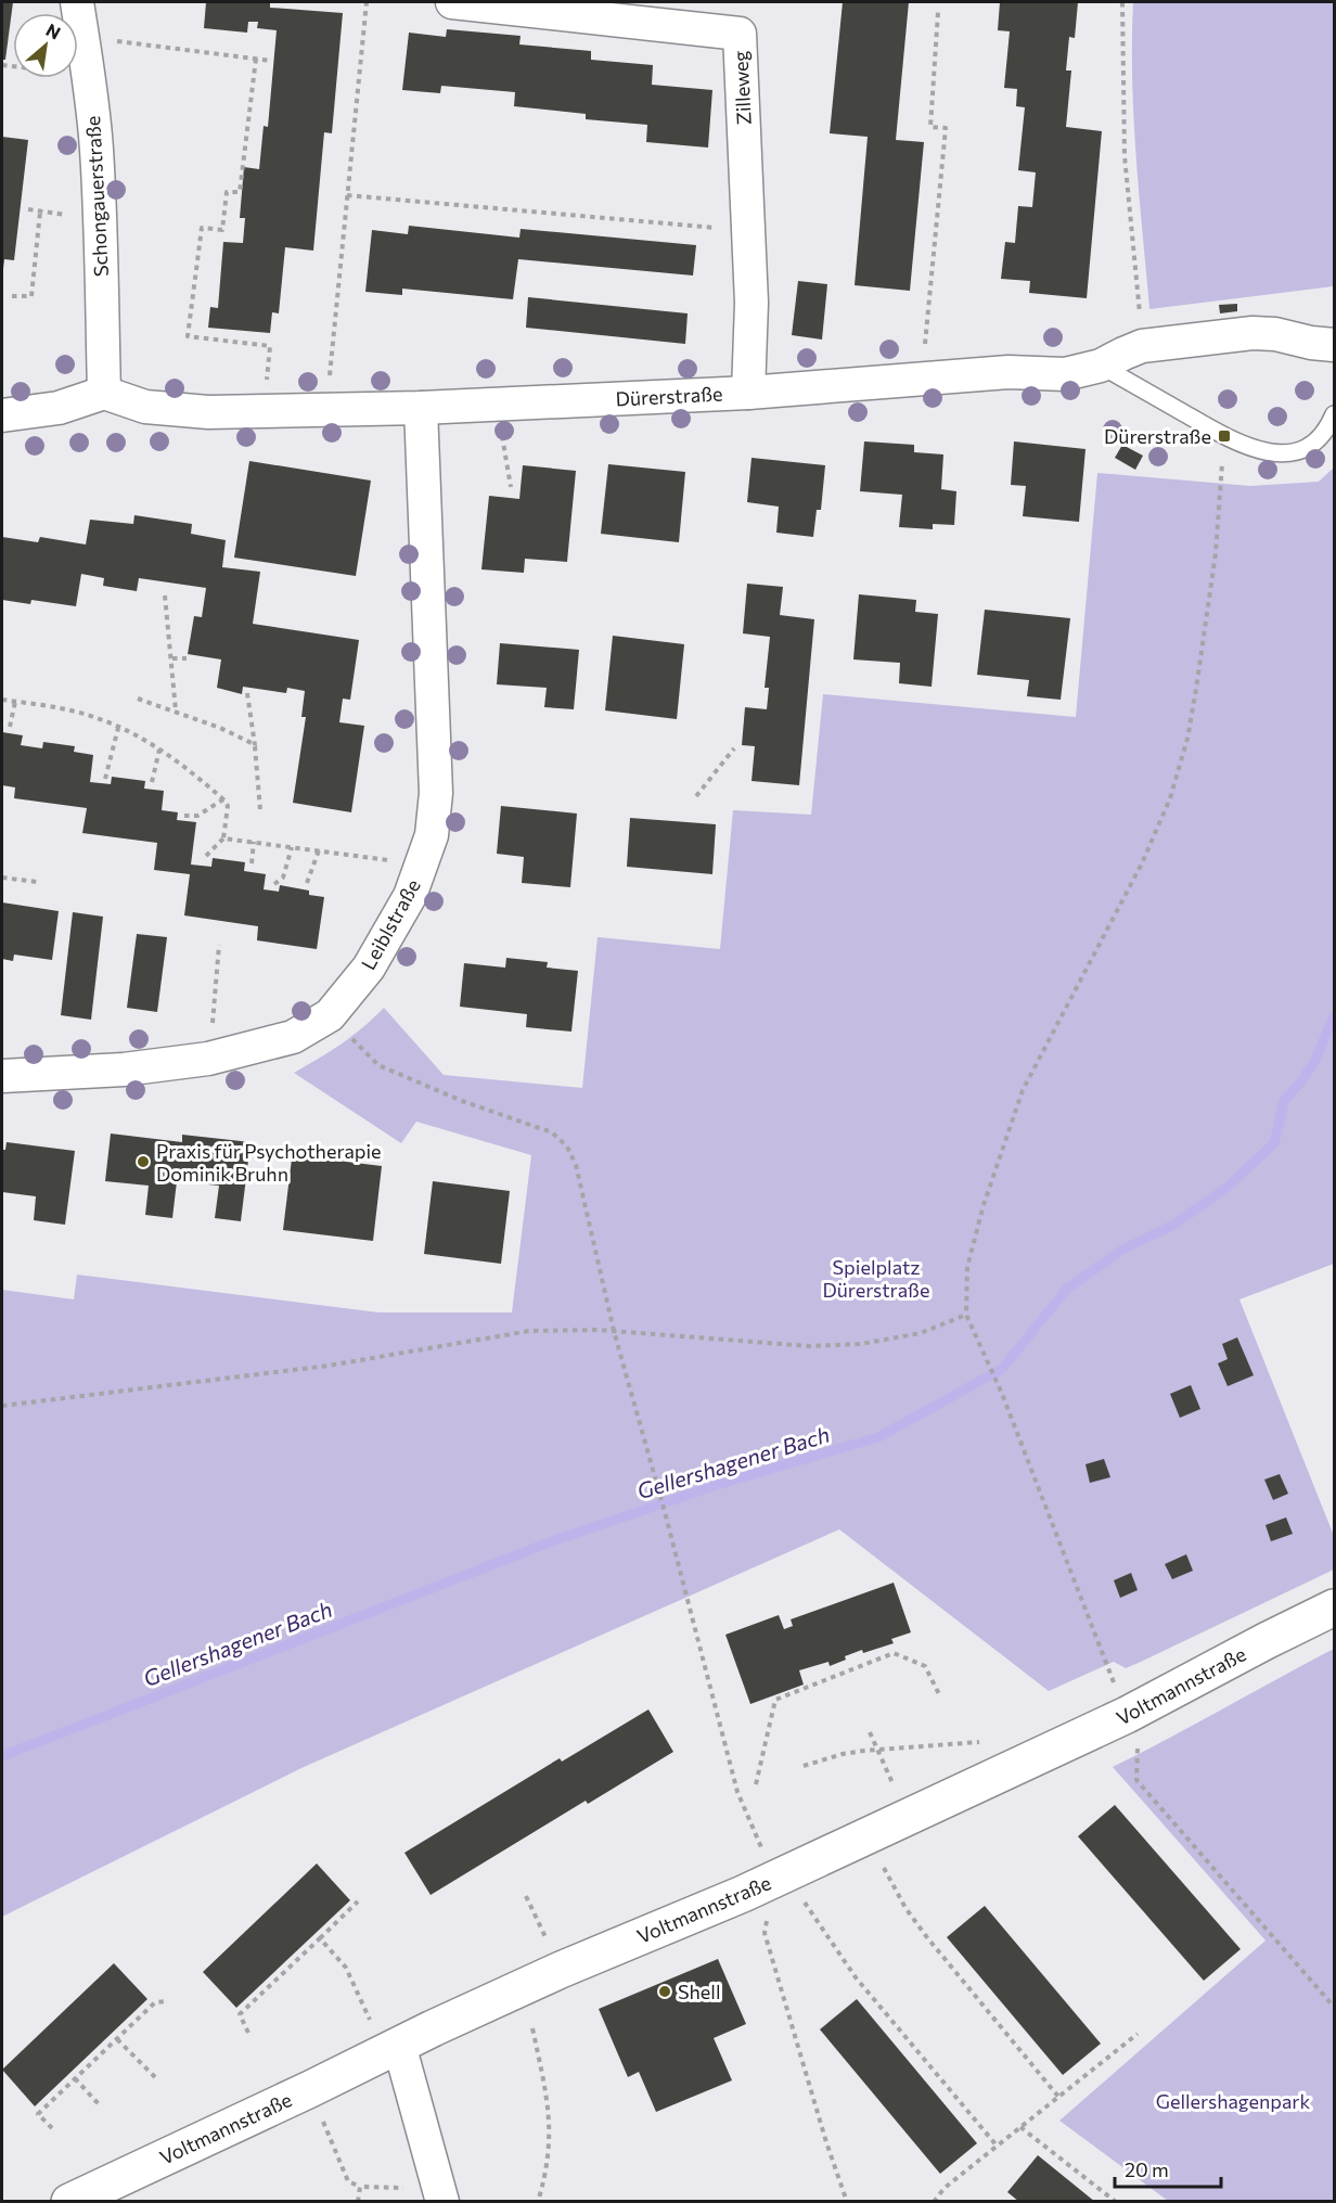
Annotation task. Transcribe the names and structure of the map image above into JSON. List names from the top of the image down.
{
  "streets": {
    "street": [
      "Zilleweg",
      "Schongauerstraße",
      "Dürerstraße",
      "Leiblstraße",
      "Voltmannstraße"
    ]
  },
  "crossings": [
    ["Zilleweg", "Dürerstraße"],
    ["Schongauerstraße", "Dürerstraße"],
    ["Dürerstraße", "Leiblstraße"]
  ],
  "water": ["Gellershagener Bach"],
  "parks": ["Spielplatz Dürerstraße", "Gellershagenpark"],
  "places": {
    "transit": ["Dürerstraße"],
    "other": ["Praxis für Psychotherapie Dominik Bruhn", "Shell"]
  },
  "scale_bar": "20 m",
  "north": "top right"
}
